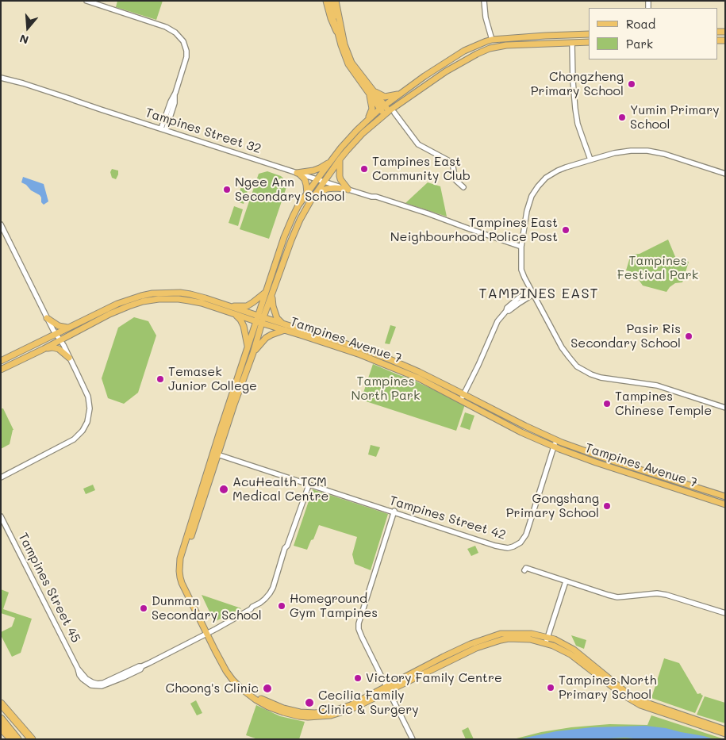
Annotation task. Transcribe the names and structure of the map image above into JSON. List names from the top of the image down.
{
  "streets": {
    "main road": ["Tampines Avenue 7"],
    "street": ["Tampines Street 32", "Tampines Street 42", "Tampines Street 45"]
  },
  "crossings": [
    ["Tampines Avenue 7", "Tampines Street 42"],
    ["Tampines Street 42", "Tampines Street 45"]
  ],
  "districts": ["TAMPINES EAST"],
  "parks": ["Tampines Festival Park", "Tampines North Park"],
  "places": [
    "Chongzheng Primary School",
    "Yumin Primary School",
    "Tampines East Community Club",
    "Ngee Ann Secondary School",
    "Tampines East Neighbourhood Police Post",
    "Pasir Ris Secondary School",
    "Temasek Junior College",
    "Tampines Chinese Temple",
    "AcuHealth TCM Medical Centre",
    "Gongshang Primary School",
    "Homeground Gym Tampines",
    "Dunman Secondary School",
    "Victory Family Centre",
    "Tampines North Primary School",
    "Choong's Clinic",
    "Cecilia Family Clinic & Surgery"
  ],
  "legend": ["Road", "Park"],
  "north": "bottom"
}
